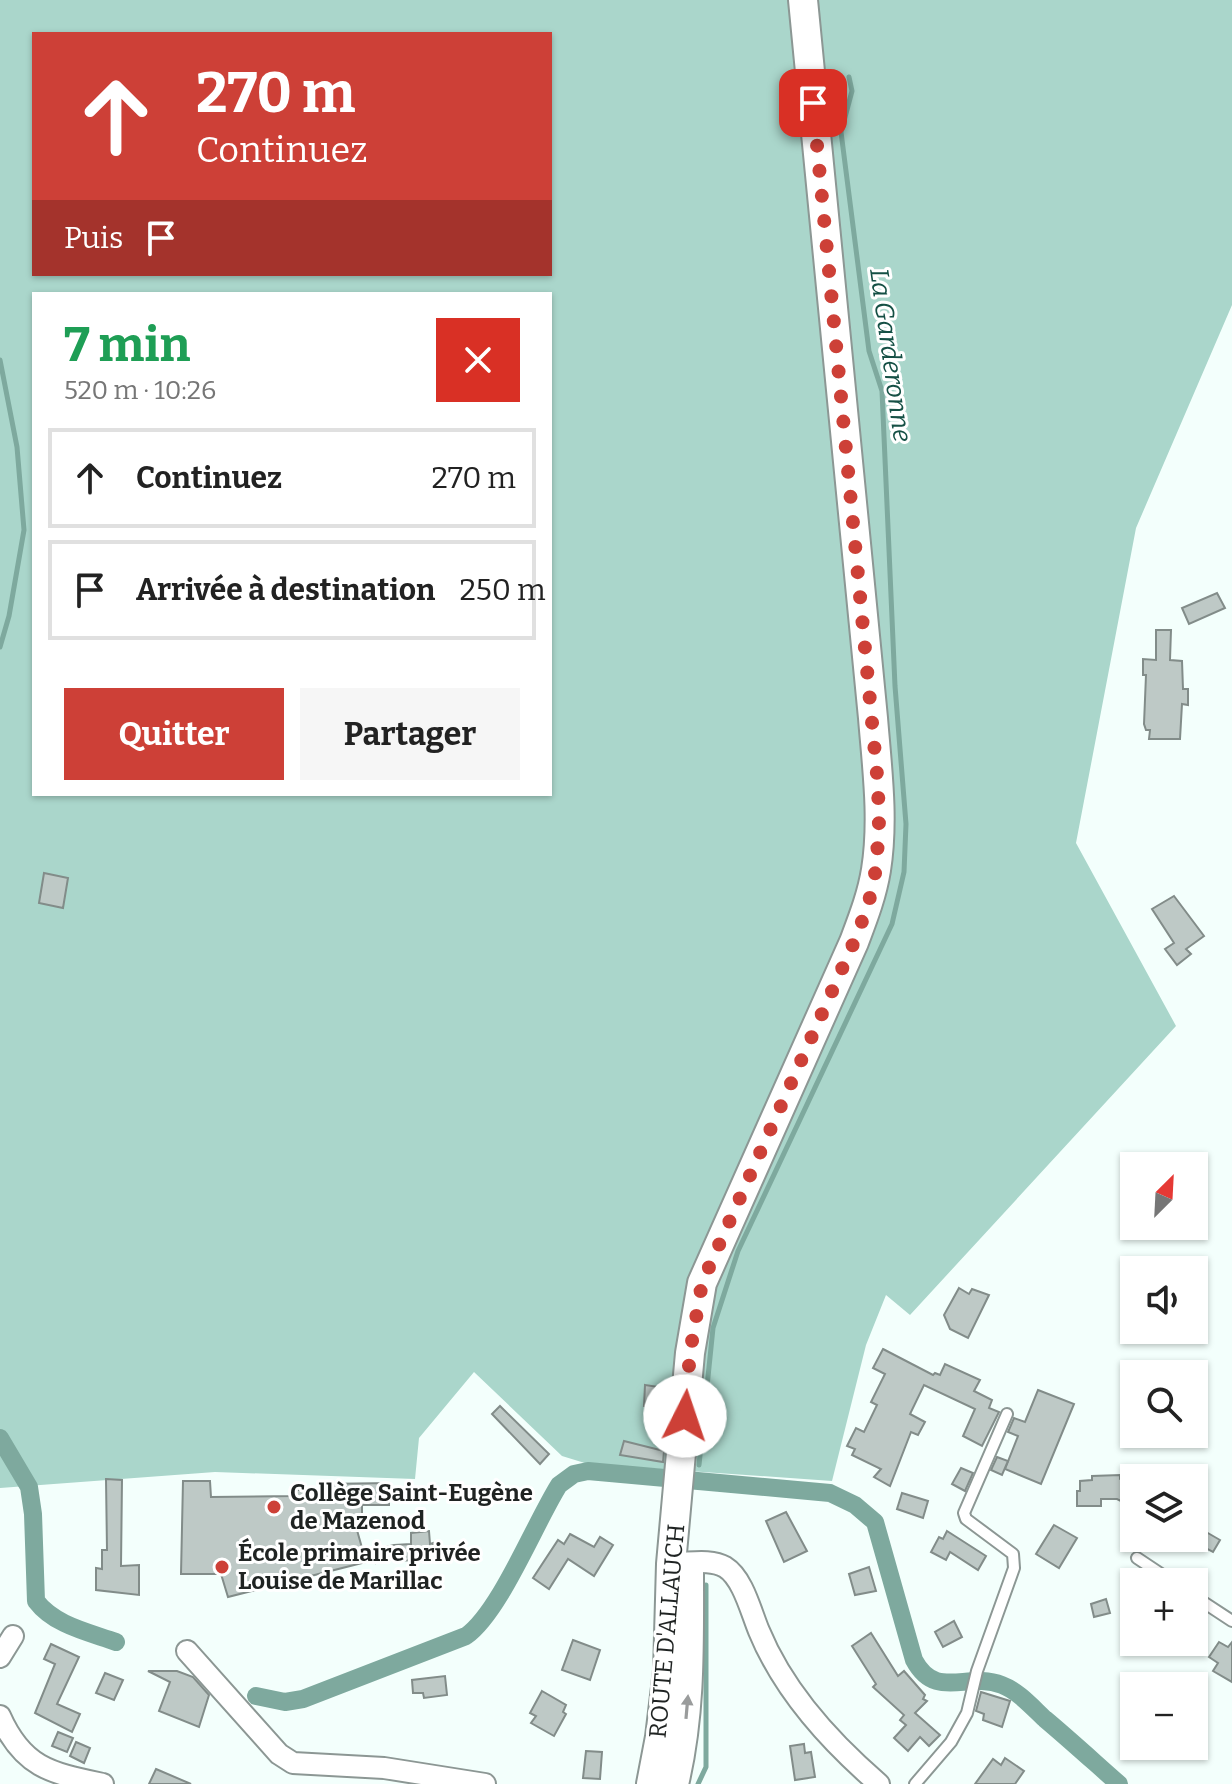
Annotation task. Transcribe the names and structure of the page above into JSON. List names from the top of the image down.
{
  "streets": {
    "main road": ["ROUTE D'ALLAUCH"]
  },
  "water": ["La Garderonne"],
  "places": ["Collège Saint-Eugène de Mazenod", "École primaire privée Louise de Marillac"],
  "north": "top right",
  "page": {
    "turn": ["270 m", "Continuez"],
    "then": "Puis",
    "heading": ["7 min", "520 m · 10:26"],
    "list": [
      {
        "name": "Continuez",
        "value": "270 m"
      },
      {
        "name": "Arrivée à destination",
        "value": "250 m"
      }
    ],
    "buttons": ["Quitter", "Partager"],
    "map_buttons": ["+", "−"]
  }
}
